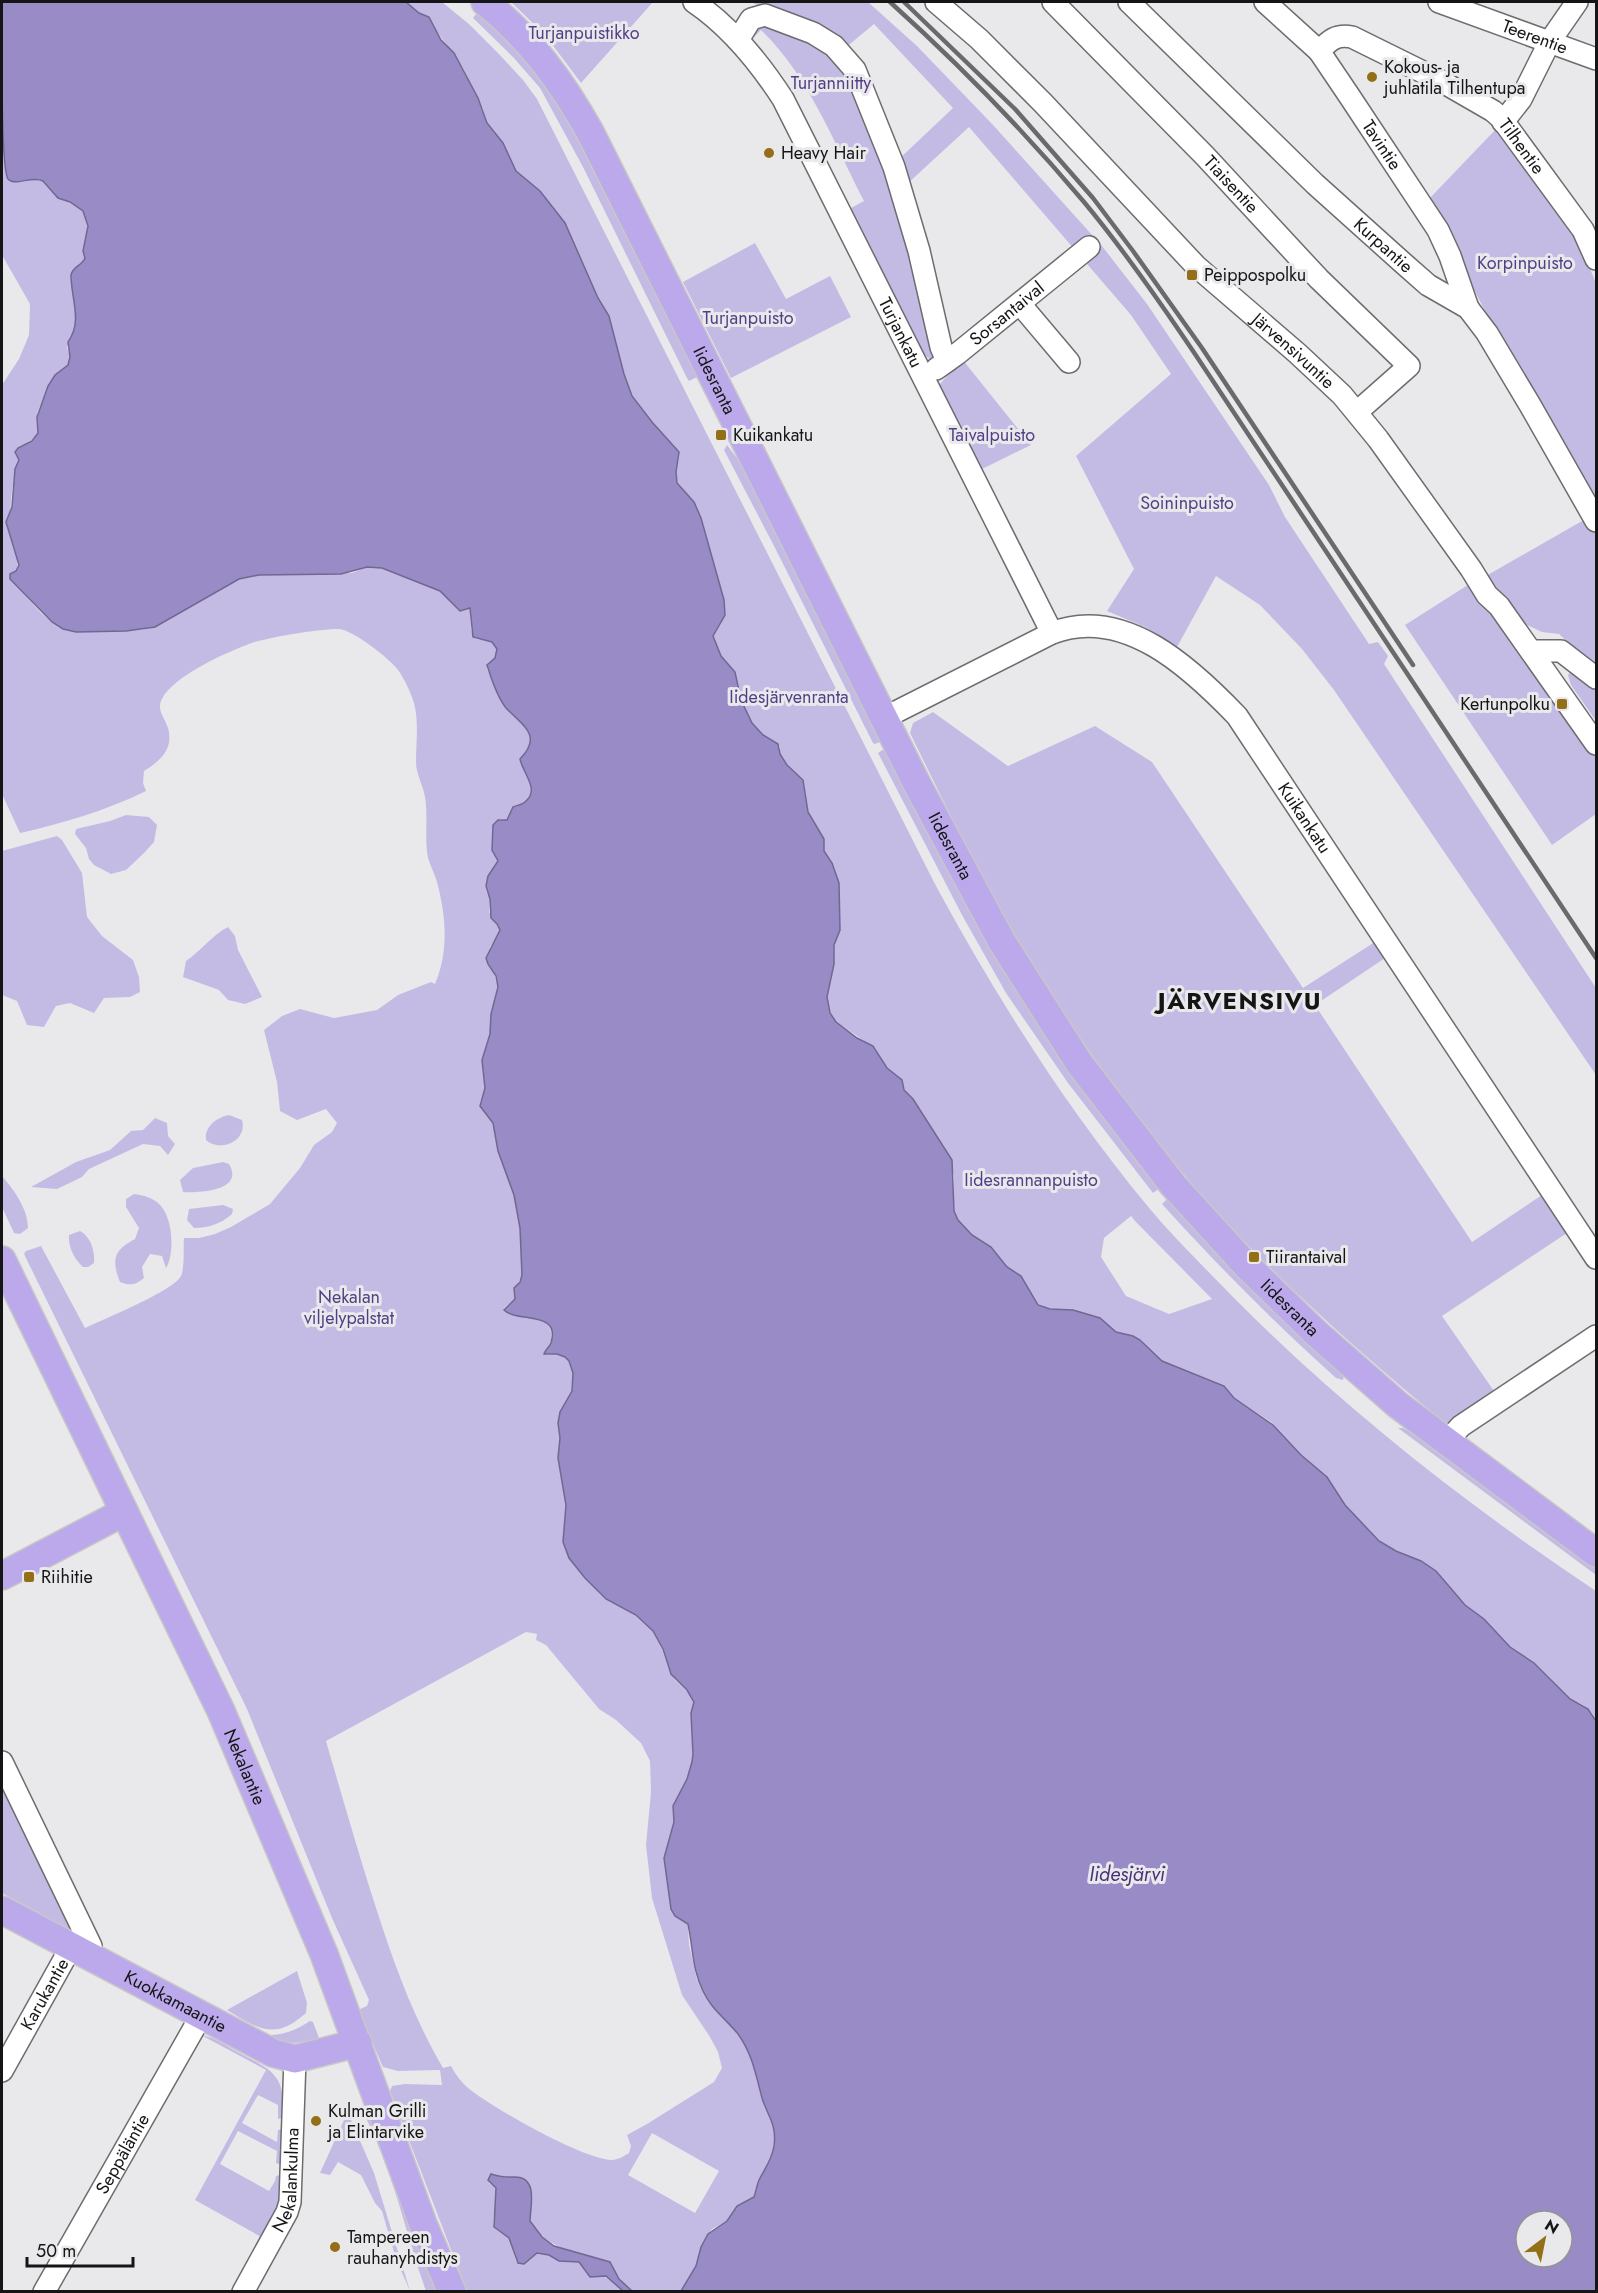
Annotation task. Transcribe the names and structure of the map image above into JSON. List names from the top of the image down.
{
  "streets": {
    "main road": ["Iidesranta", "Nekalantie", "Kuokkamaantie"],
    "street": [
      "Teerentie",
      "Tavintie",
      "Tilhentie",
      "Tiaisentie",
      "Kurpantie",
      "Sorsantaival",
      "Turjankatu",
      "Järvensivuntie",
      "Kuikankatu",
      "Karukantie",
      "Seppäläntie",
      "Nekalankulma"
    ]
  },
  "crossings": [
    ["Tavintie", "Tilhentie"],
    ["Tavintie", "Kurpantie"],
    ["Tiaisentie", "Järvensivuntie"],
    ["Sorsantaival", "Turjankatu"],
    ["Turjankatu", "Kuikankatu"],
    ["Iidesranta", "Kuikankatu"],
    ["Karukantie", "Kuokkamaantie"],
    ["Kuokkamaantie", "Seppäläntie"],
    ["Kuokkamaantie", "Nekalankulma"]
  ],
  "districts": ["JÄRVENSIVU"],
  "water": ["Iidesjärvi"],
  "parks": [
    "Turjanpuistikko",
    "Turjanniitty",
    "Korpinpuisto",
    "Turjanpuisto",
    "Taivalpuisto",
    "Soininpuisto",
    "Iidesjärvenranta",
    "Iidesrannanpuisto",
    "Nekalan viljelypalstat"
  ],
  "places": {
    "other": [
      "Kokous- ja juhlatila Tilhentupa",
      "Heavy Hair",
      "Kulman Grilli ja Elintarvike",
      "Tampereen rauhanyhdistys"
    ],
    "transit": [
      "Peippospolku",
      "Kuikankatu",
      "Kertunpolku",
      "Tiirantaival",
      "Riihitie"
    ]
  },
  "scale_bar": "50 m",
  "north": "top right"
}
